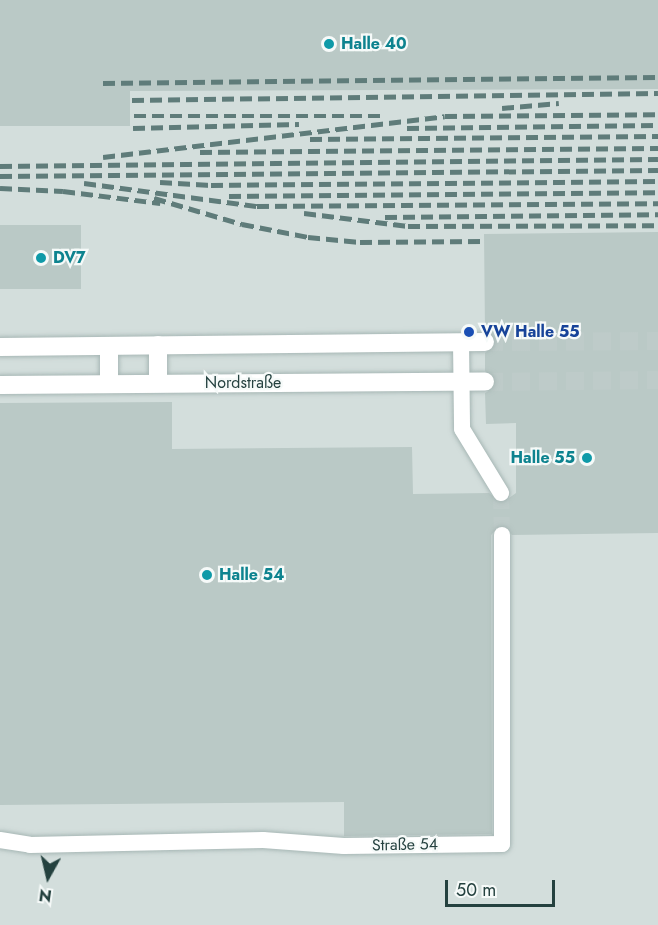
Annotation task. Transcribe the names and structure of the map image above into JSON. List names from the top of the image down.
{
  "streets": {
    "street": ["Nordstraße", "Straße 54"]
  },
  "places": [
    "Halle 40",
    "DV7",
    "VW Halle 55",
    "Halle 55",
    "Halle 54"
  ],
  "scale_bar": "50 m",
  "north": "bottom"
}
